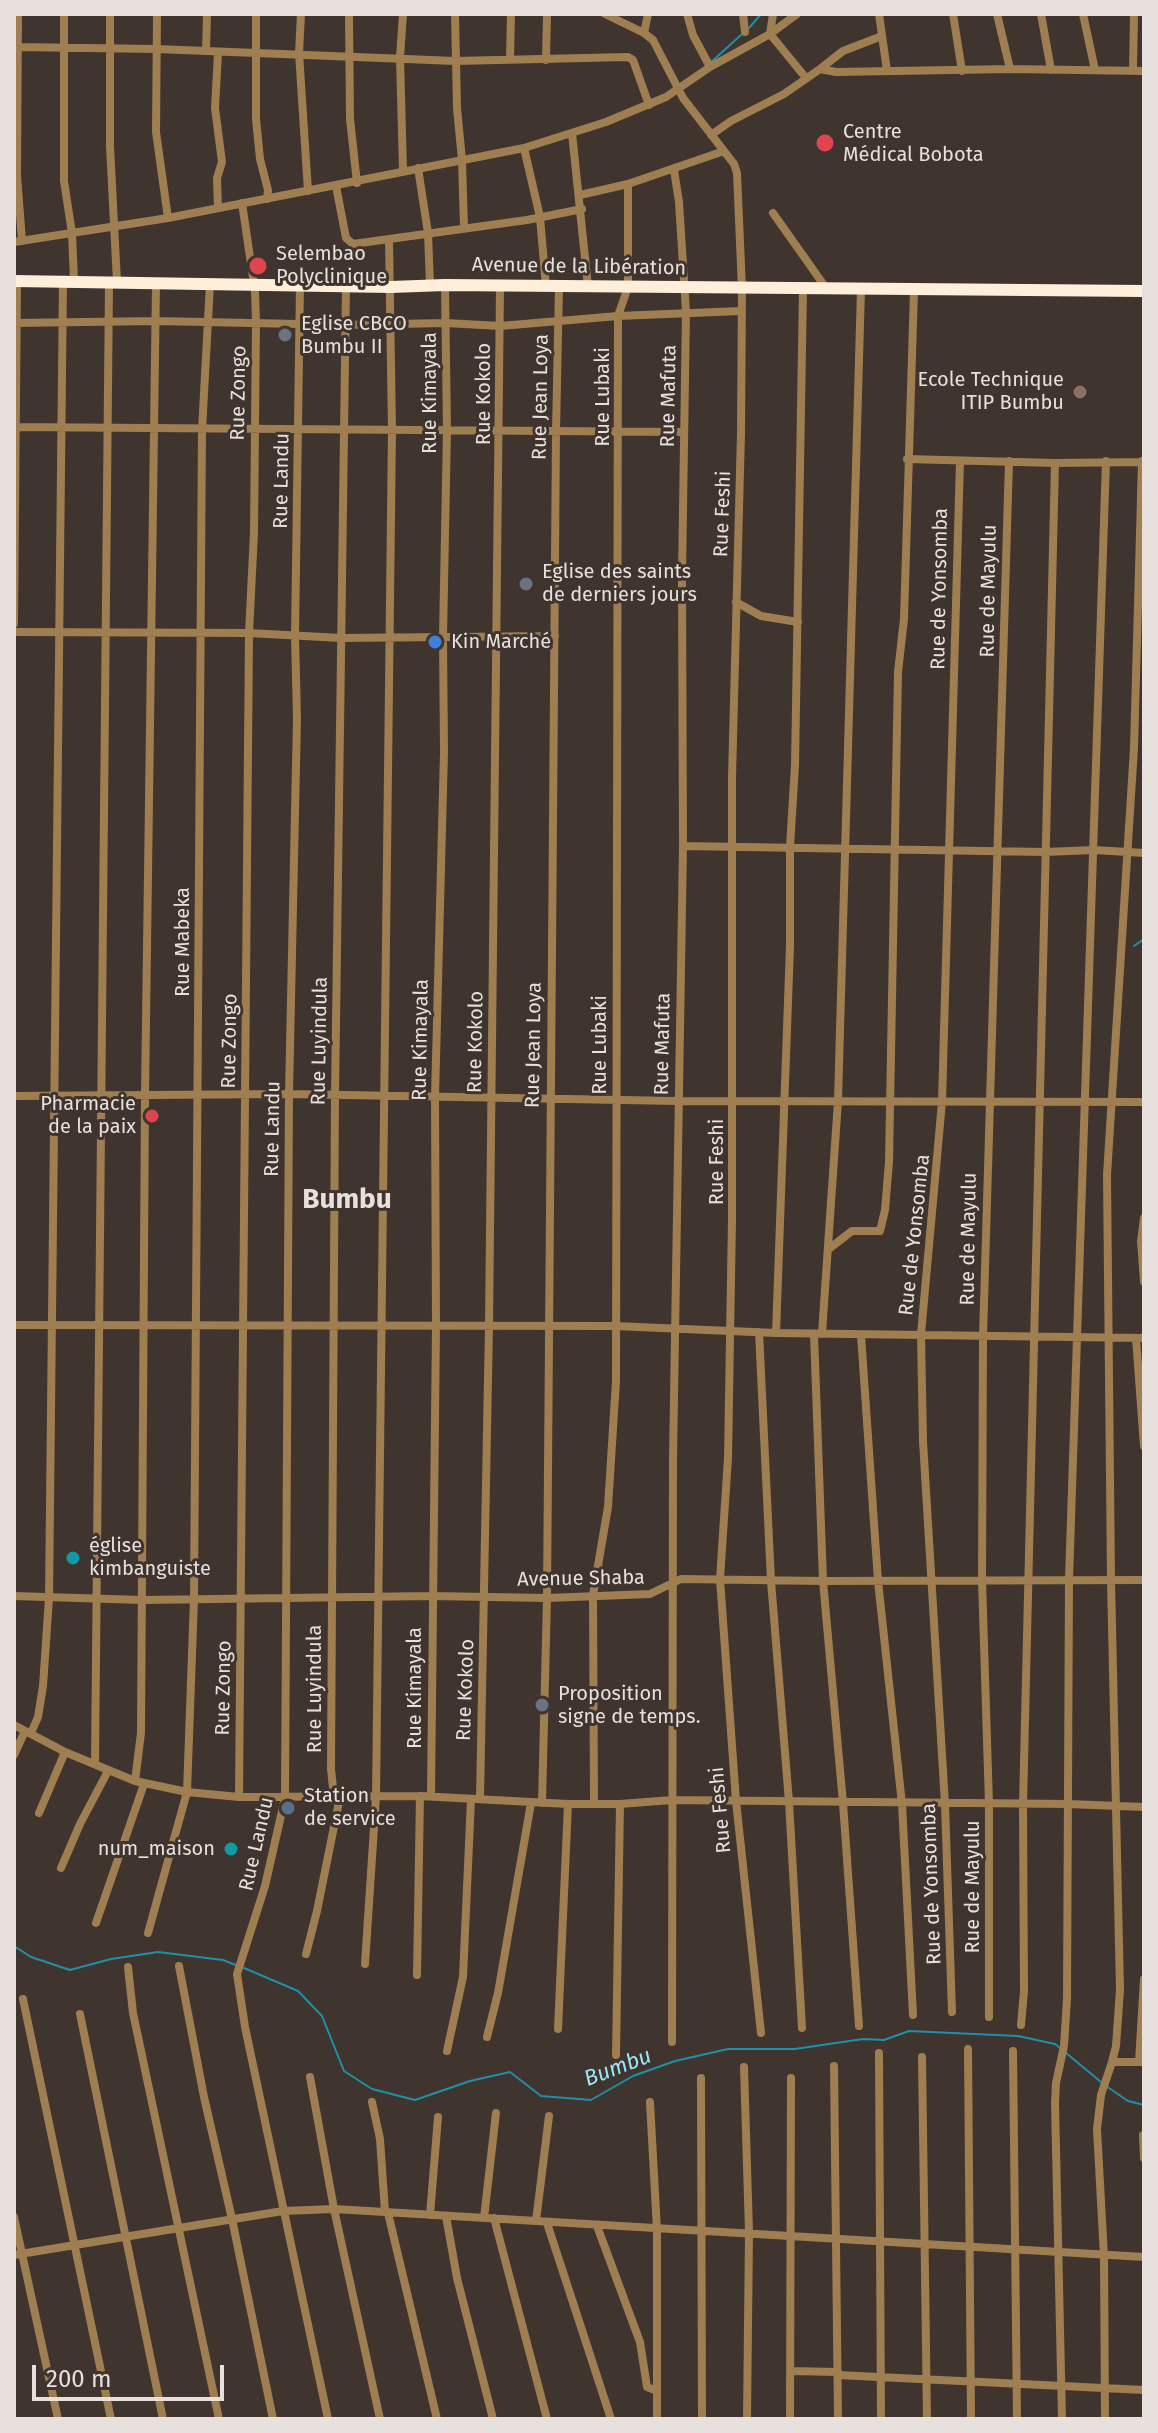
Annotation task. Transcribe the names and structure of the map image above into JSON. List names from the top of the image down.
{
  "streets": {
    "highway": ["Avenue de la Libération"],
    "street": [
      "Rue Zongo",
      "Rue Kimayala",
      "Rue Kokolo",
      "Rue Mafuta",
      "Rue Jean Loya",
      "Rue Lubaki",
      "Rue Landu",
      "Rue Feshi",
      "Rue de Yonsomba",
      "Rue de Mayulu",
      "Rue Mabeka",
      "Rue Luyindula",
      "Avenue Shaba"
    ]
  },
  "crossings": [
    ["Avenue de la Libération", "Rue Zongo"],
    ["Avenue de la Libération", "Rue Kimayala"],
    ["Avenue de la Libération", "Rue Kokolo"],
    ["Avenue de la Libération", "Rue Mafuta"],
    ["Avenue de la Libération", "Rue Jean Loya"],
    ["Avenue de la Libération", "Rue Lubaki"],
    ["Avenue de la Libération", "Rue Landu"],
    ["Avenue de la Libération", "Rue Feshi"],
    ["Avenue de la Libération", "Rue Mabeka"],
    ["Avenue de la Libération", "Rue Luyindula"],
    ["Rue Zongo", "Avenue Shaba"],
    ["Rue Kimayala", "Avenue Shaba"],
    ["Rue Kokolo", "Avenue Shaba"],
    ["Rue Mafuta", "Avenue Shaba"],
    ["Rue Jean Loya", "Avenue Shaba"],
    ["Rue Lubaki", "Avenue Shaba"],
    ["Rue Landu", "Avenue Shaba"],
    ["Rue Feshi", "Avenue Shaba"],
    ["Rue de Yonsomba", "Avenue Shaba"],
    ["Rue de Mayulu", "Avenue Shaba"],
    ["Rue Mabeka", "Avenue Shaba"],
    ["Rue Luyindula", "Avenue Shaba"]
  ],
  "districts": ["Bumbu"],
  "water": ["Bumbu"],
  "places": [
    "Centre Médical Bobota",
    "Selembao Polyclinique",
    "Eglise CBCO Bumbu II",
    "Ecole Technique ITIP Bumbu",
    "Eglise des saints de derniers jours",
    "Kin Marché",
    "Pharmacie de la paix",
    "église kimbanguiste",
    "Proposition signe de temps.",
    "Station de service",
    "num_maison"
  ],
  "scale_bar": "200 m"
}
